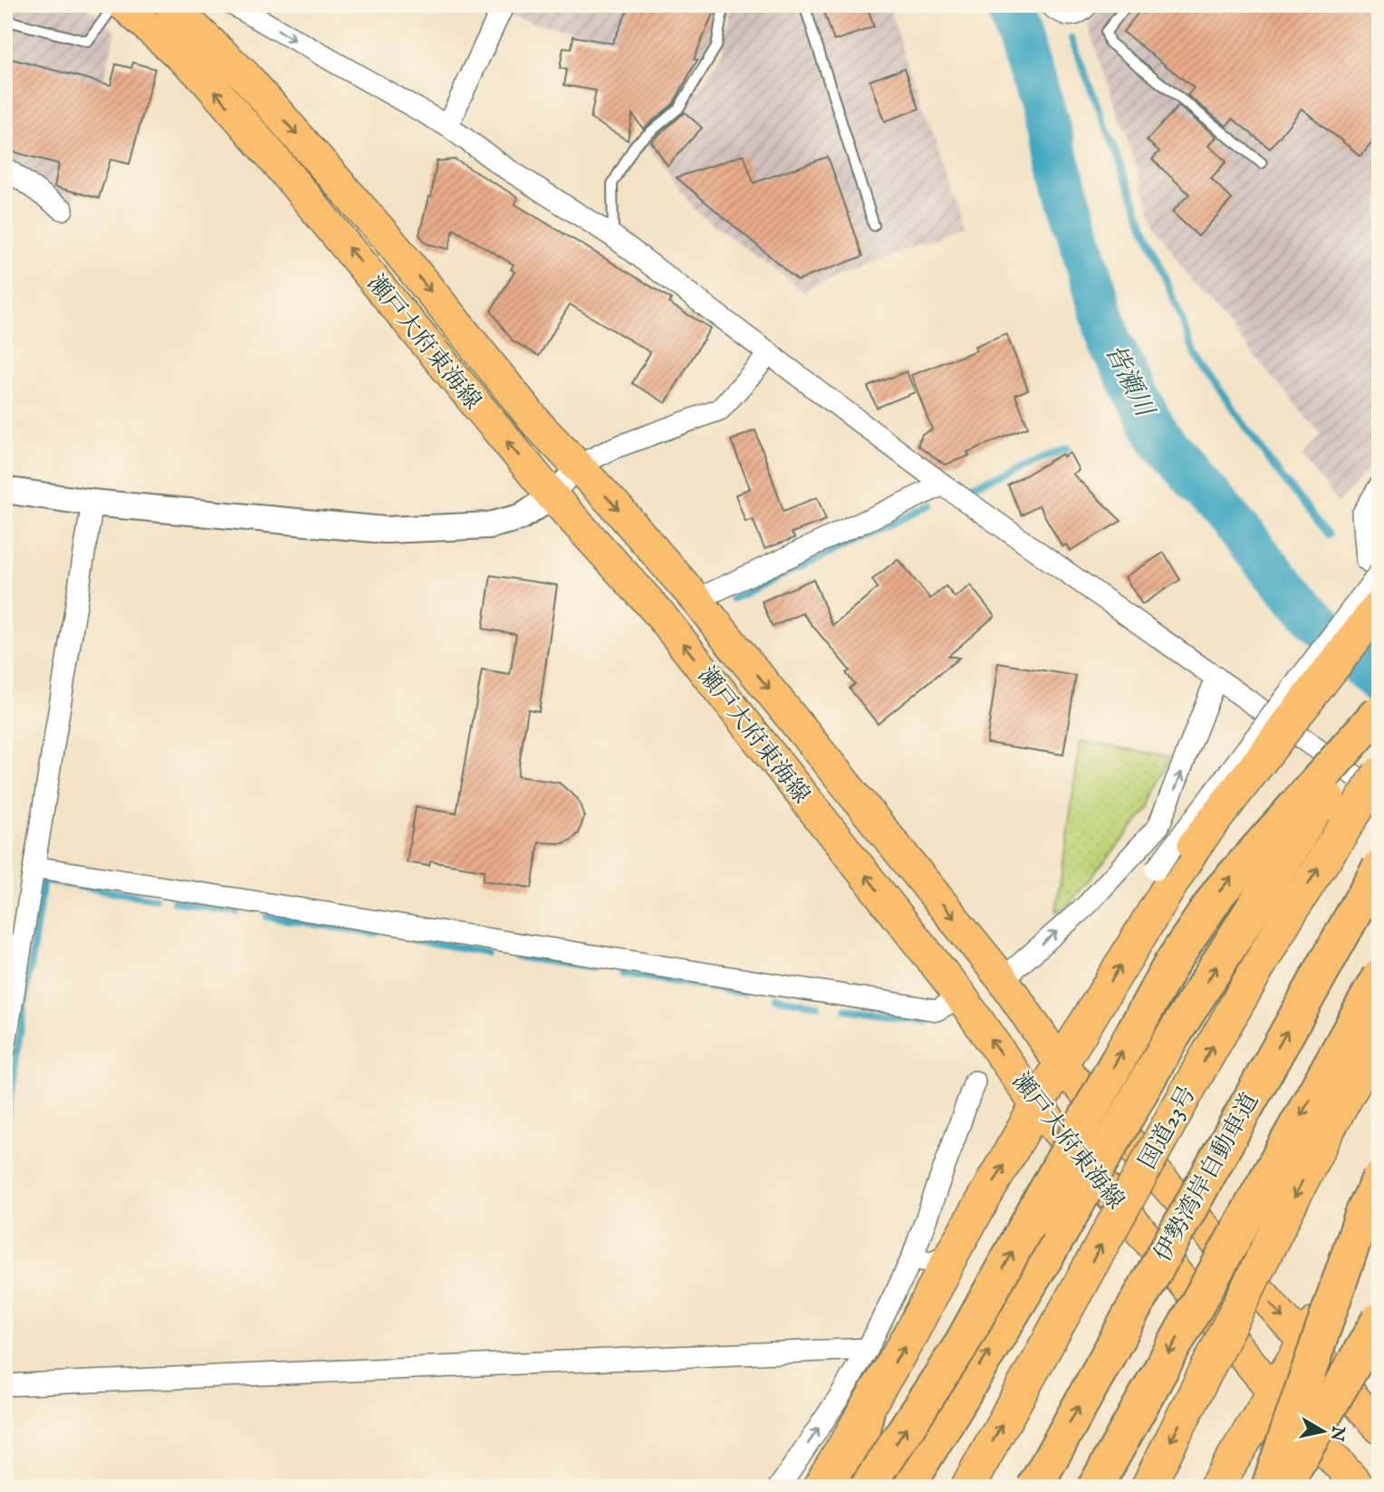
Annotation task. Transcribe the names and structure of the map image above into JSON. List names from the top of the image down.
{
  "streets": {
    "highway": ["国道23号", "伊勢湾岸自動車道"],
    "main road": ["瀬戸大府東海線"]
  },
  "water": ["皆瀬川"],
  "north": "right"
}
